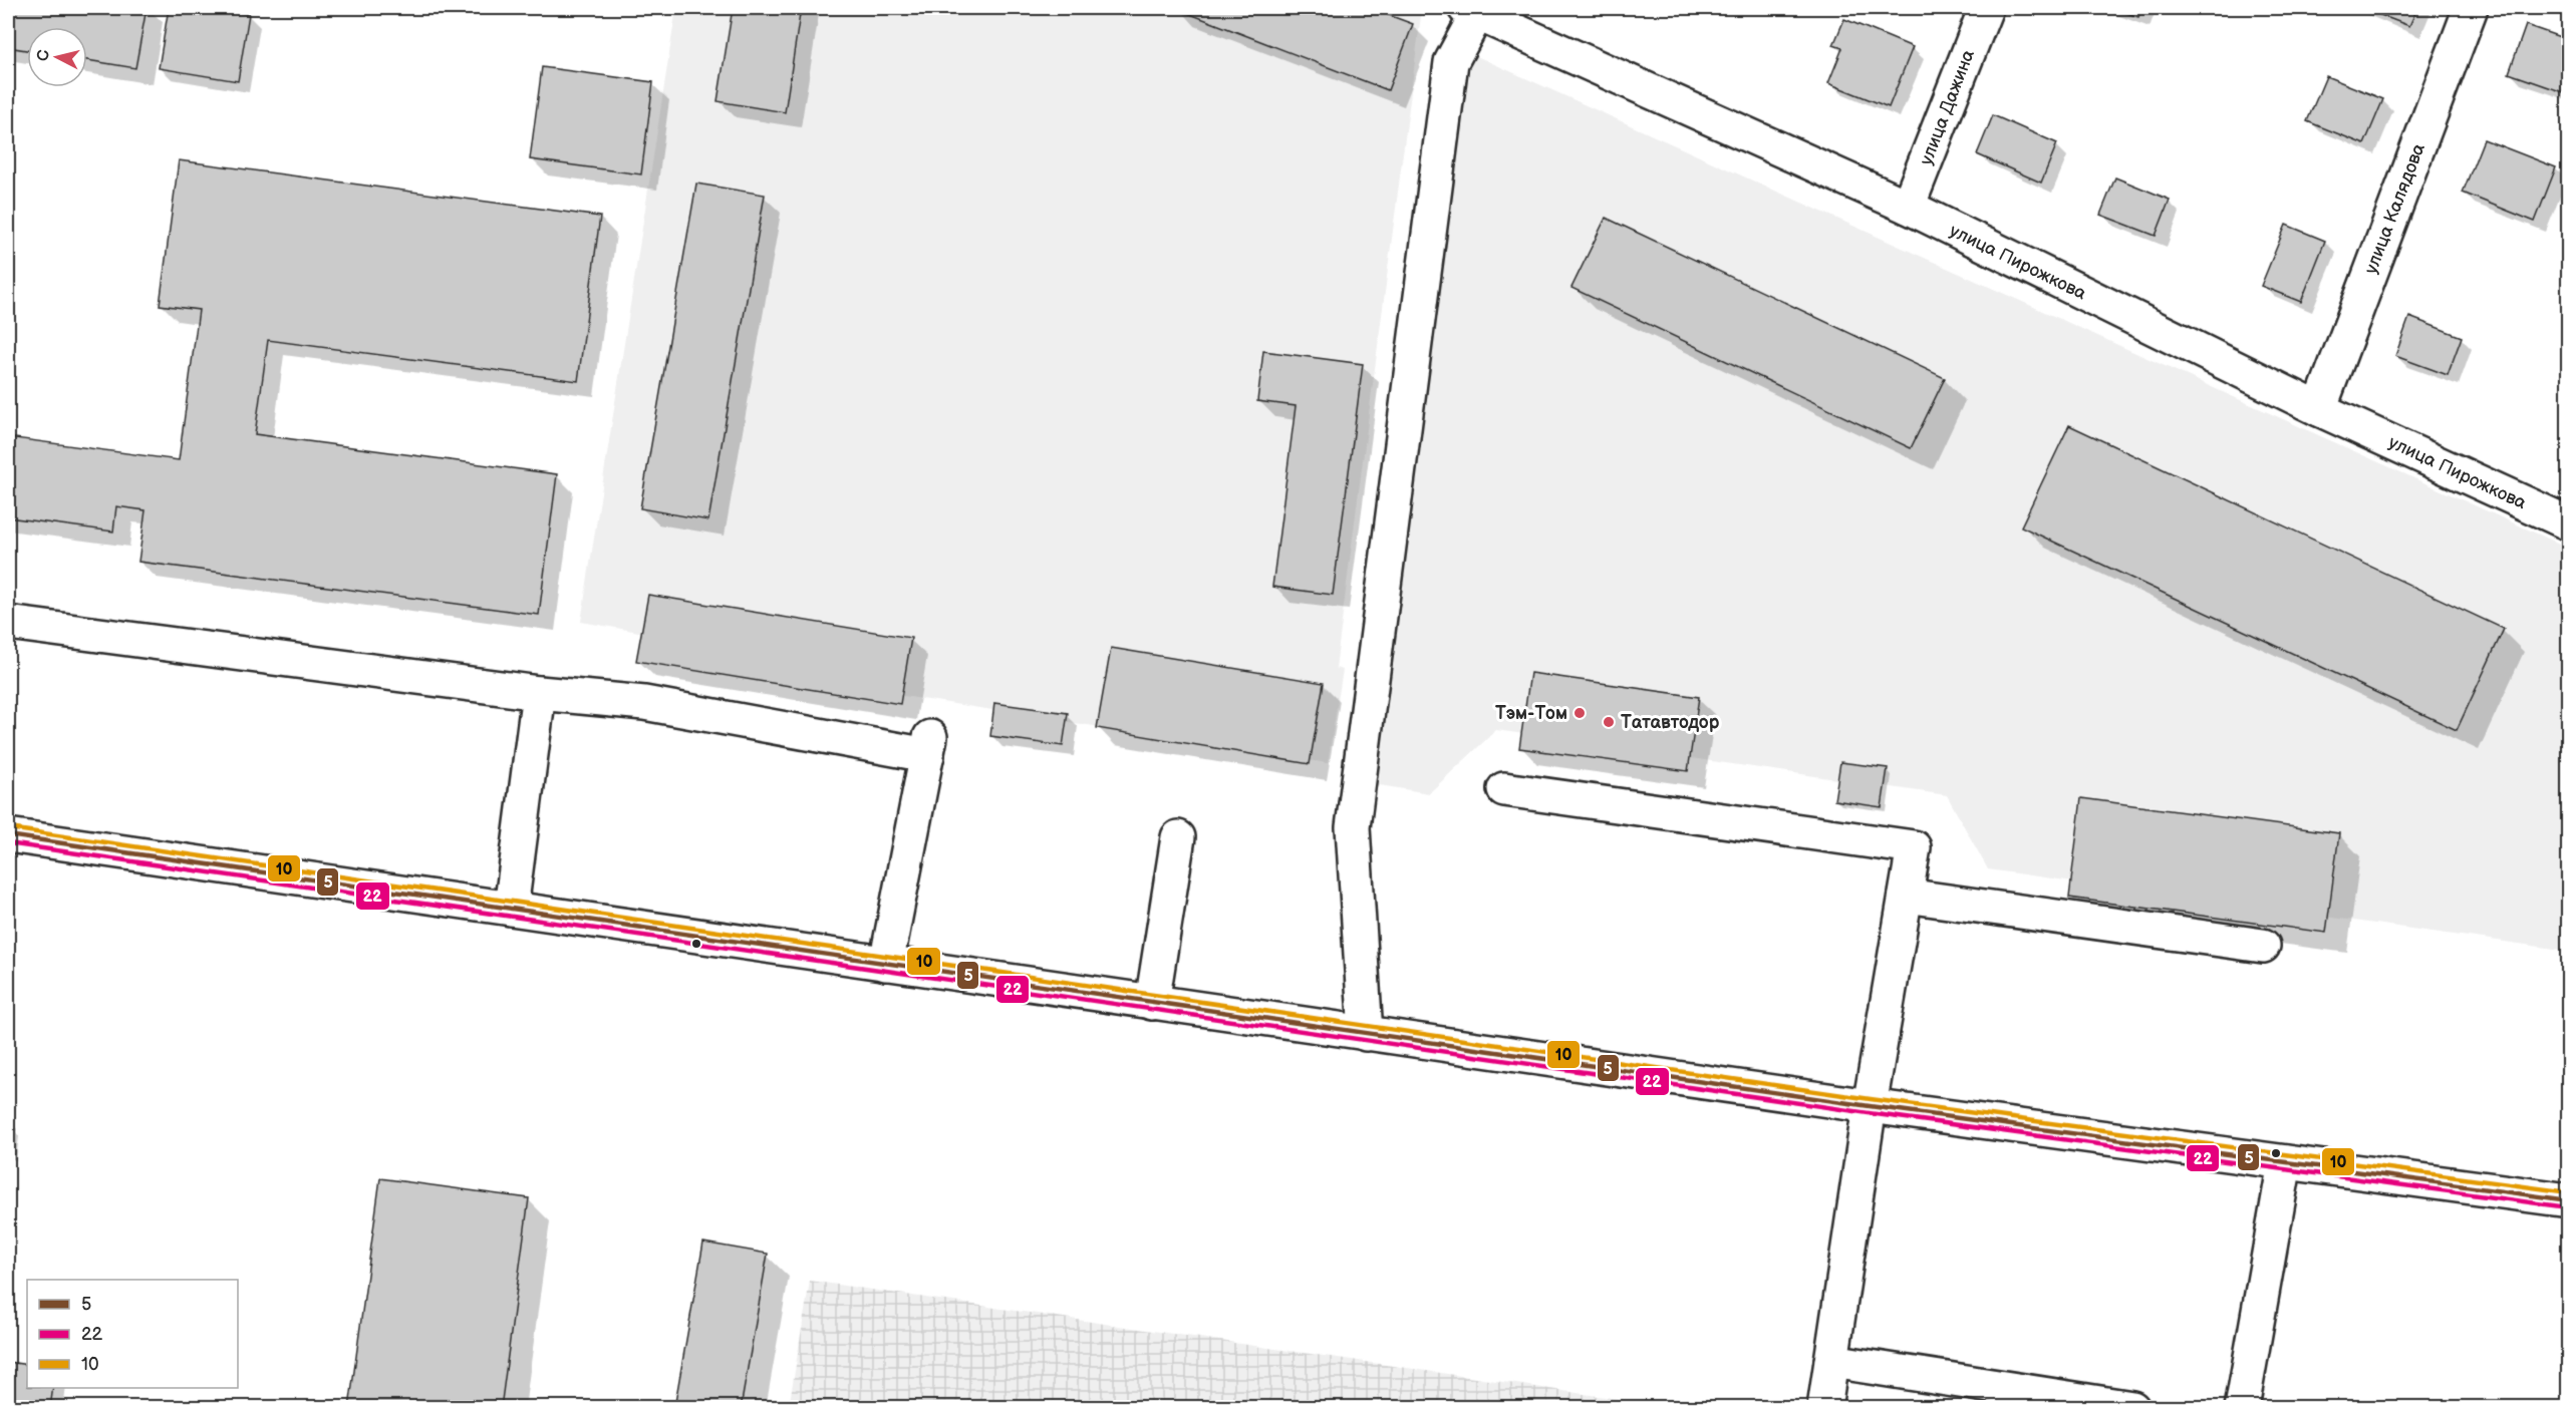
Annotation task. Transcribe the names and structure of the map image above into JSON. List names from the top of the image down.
{
  "streets": {
    "street": ["улица Дажина", "улица Калядова", "улица Пирожкова"]
  },
  "crossings": [
    ["улица Дажина", "улица Пирожкова"],
    ["улица Калядова", "улица Пирожкова"]
  ],
  "places": ["Тэм-Том", "Татавтодор"],
  "lines": ["transit line 10", "transit line 5", "transit line 22"],
  "legend": ["5", "22", "10"],
  "north": "left"
}
